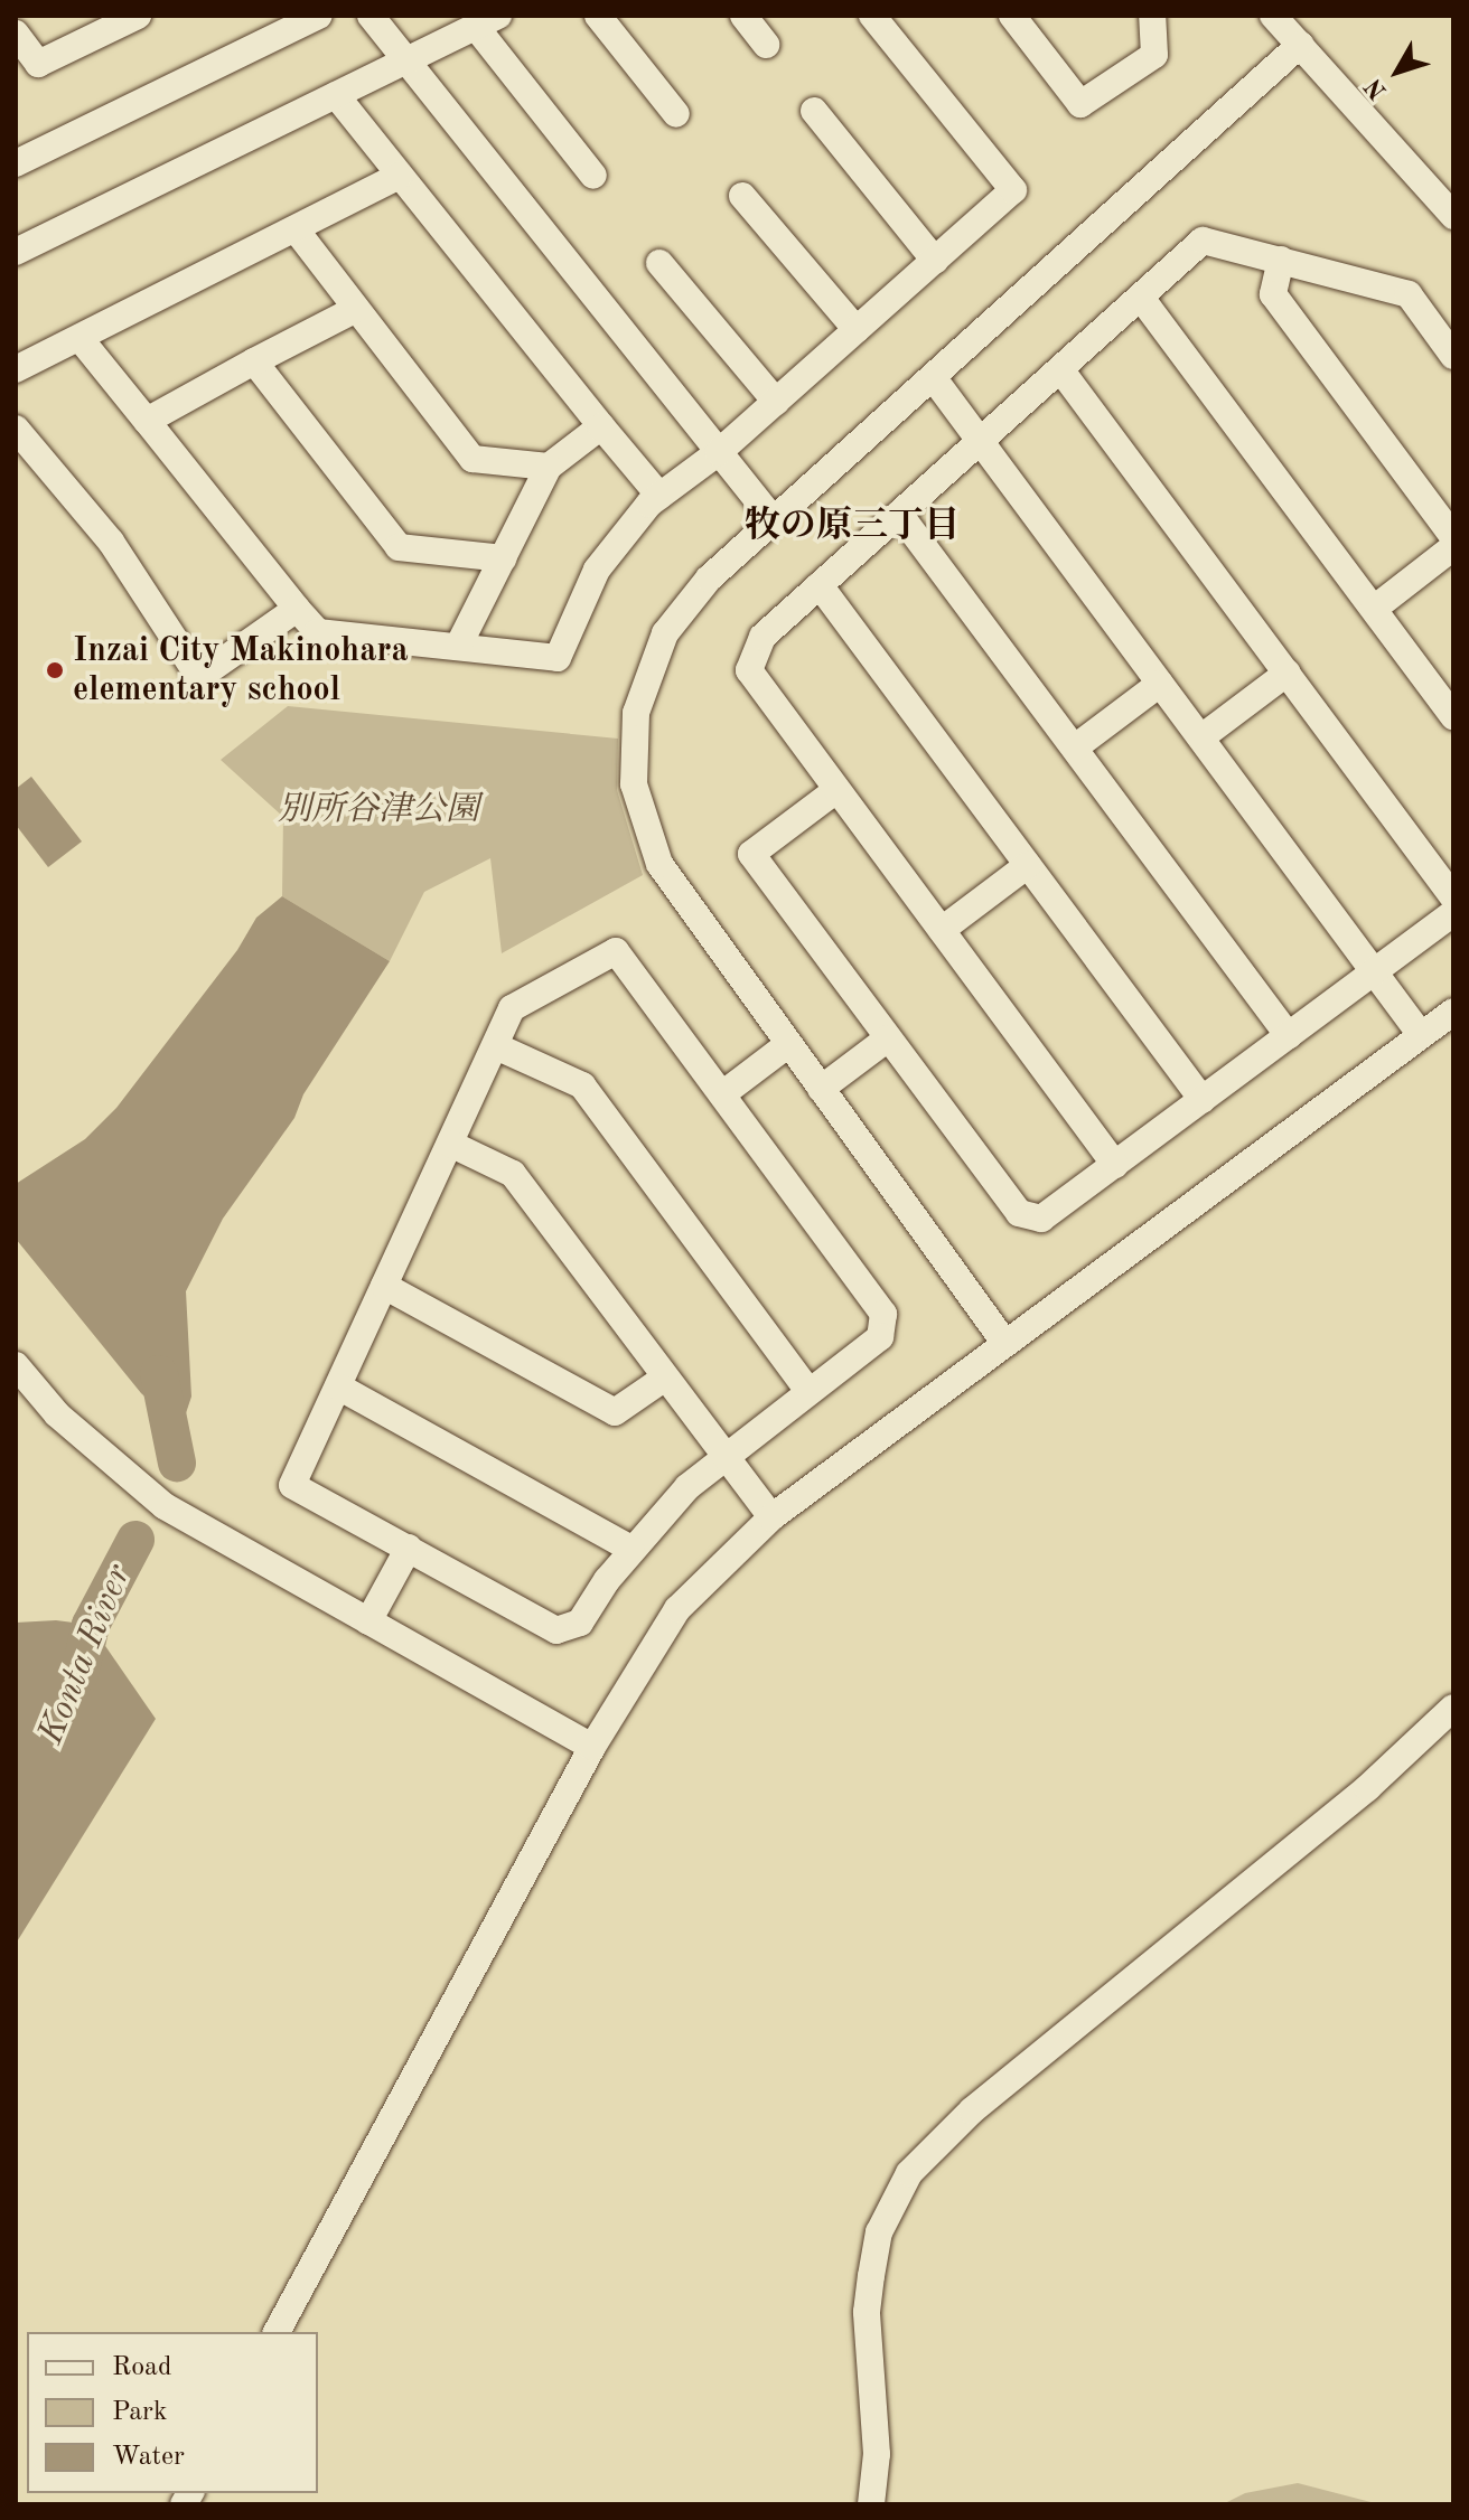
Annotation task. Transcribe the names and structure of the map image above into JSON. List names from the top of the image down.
{
  "districts": ["牧の原三丁目"],
  "water": ["Konta River"],
  "parks": ["別所谷津公園"],
  "places": ["Inzai City Makinohara elementary school"],
  "legend": ["Road", "Park", "Water"],
  "north": "bottom left"
}
